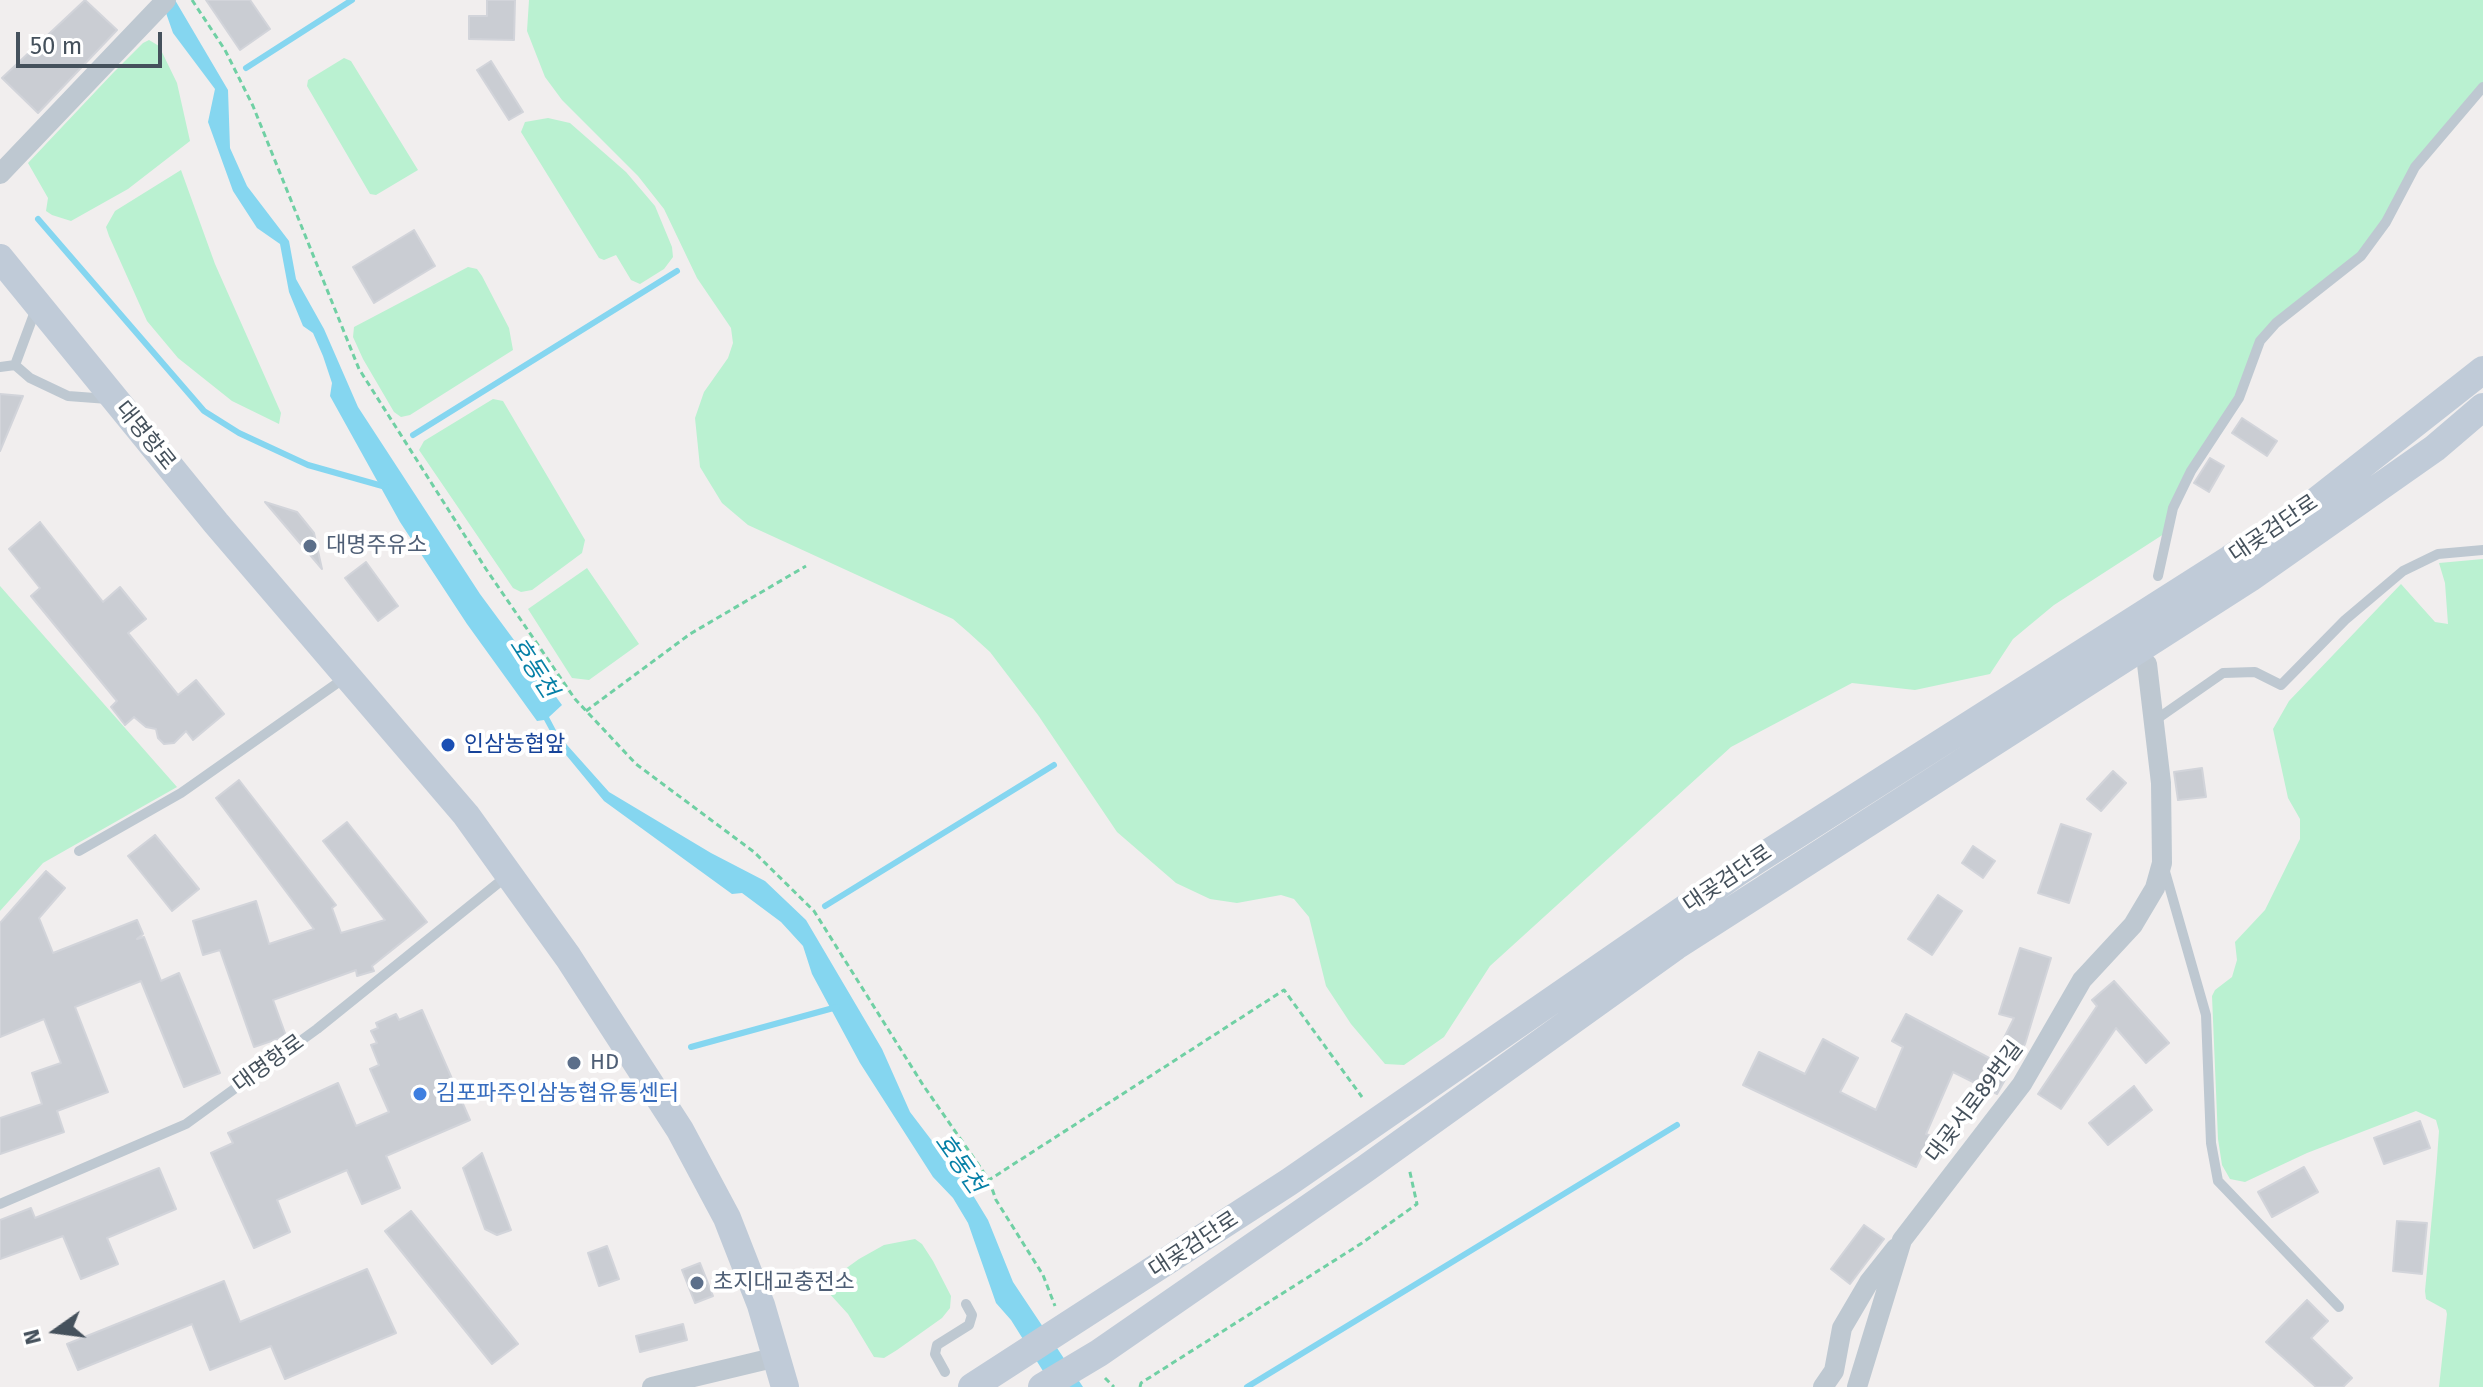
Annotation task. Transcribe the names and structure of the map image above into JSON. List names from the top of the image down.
{
  "streets": {
    "main road": ["대명항로", "대곶검단로"],
    "street": ["대곶서로89번길"]
  },
  "water": ["호동천"],
  "places": [
    "대명주유소",
    "인삼농협앞",
    "HD",
    "김포파주인삼농협유통센터",
    "초지대교충전소"
  ],
  "scale_bar": "50 m",
  "north": "left"
}
